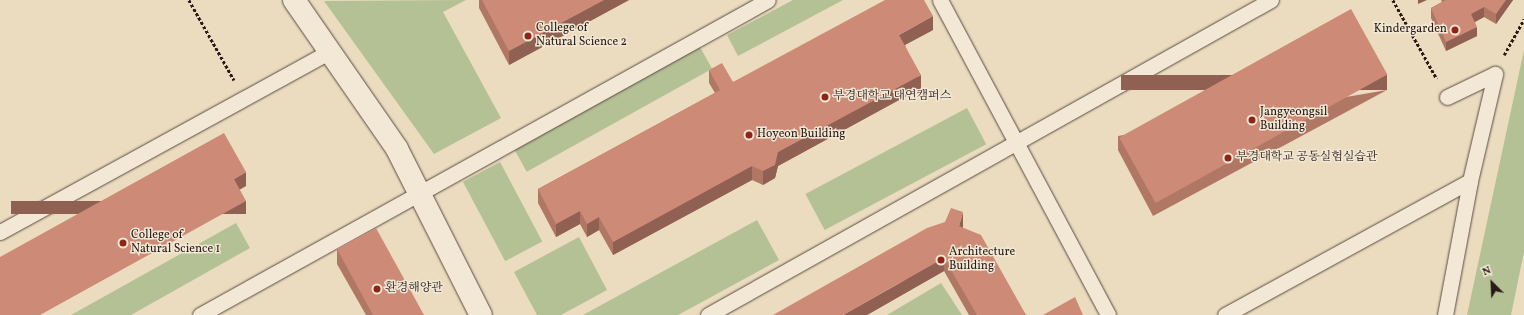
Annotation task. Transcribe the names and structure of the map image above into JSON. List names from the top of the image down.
{
  "places": [
    "Kindergarden",
    "College of Natural Science 2",
    "부경대학교 대연캠퍼스",
    "Jangyeongsil Building",
    "Hoyeon Building",
    "부경대학교 공동실험실습관",
    "College of Natural Science 1",
    "Architecture Building",
    "환경해양관"
  ],
  "north": "top left"
}
